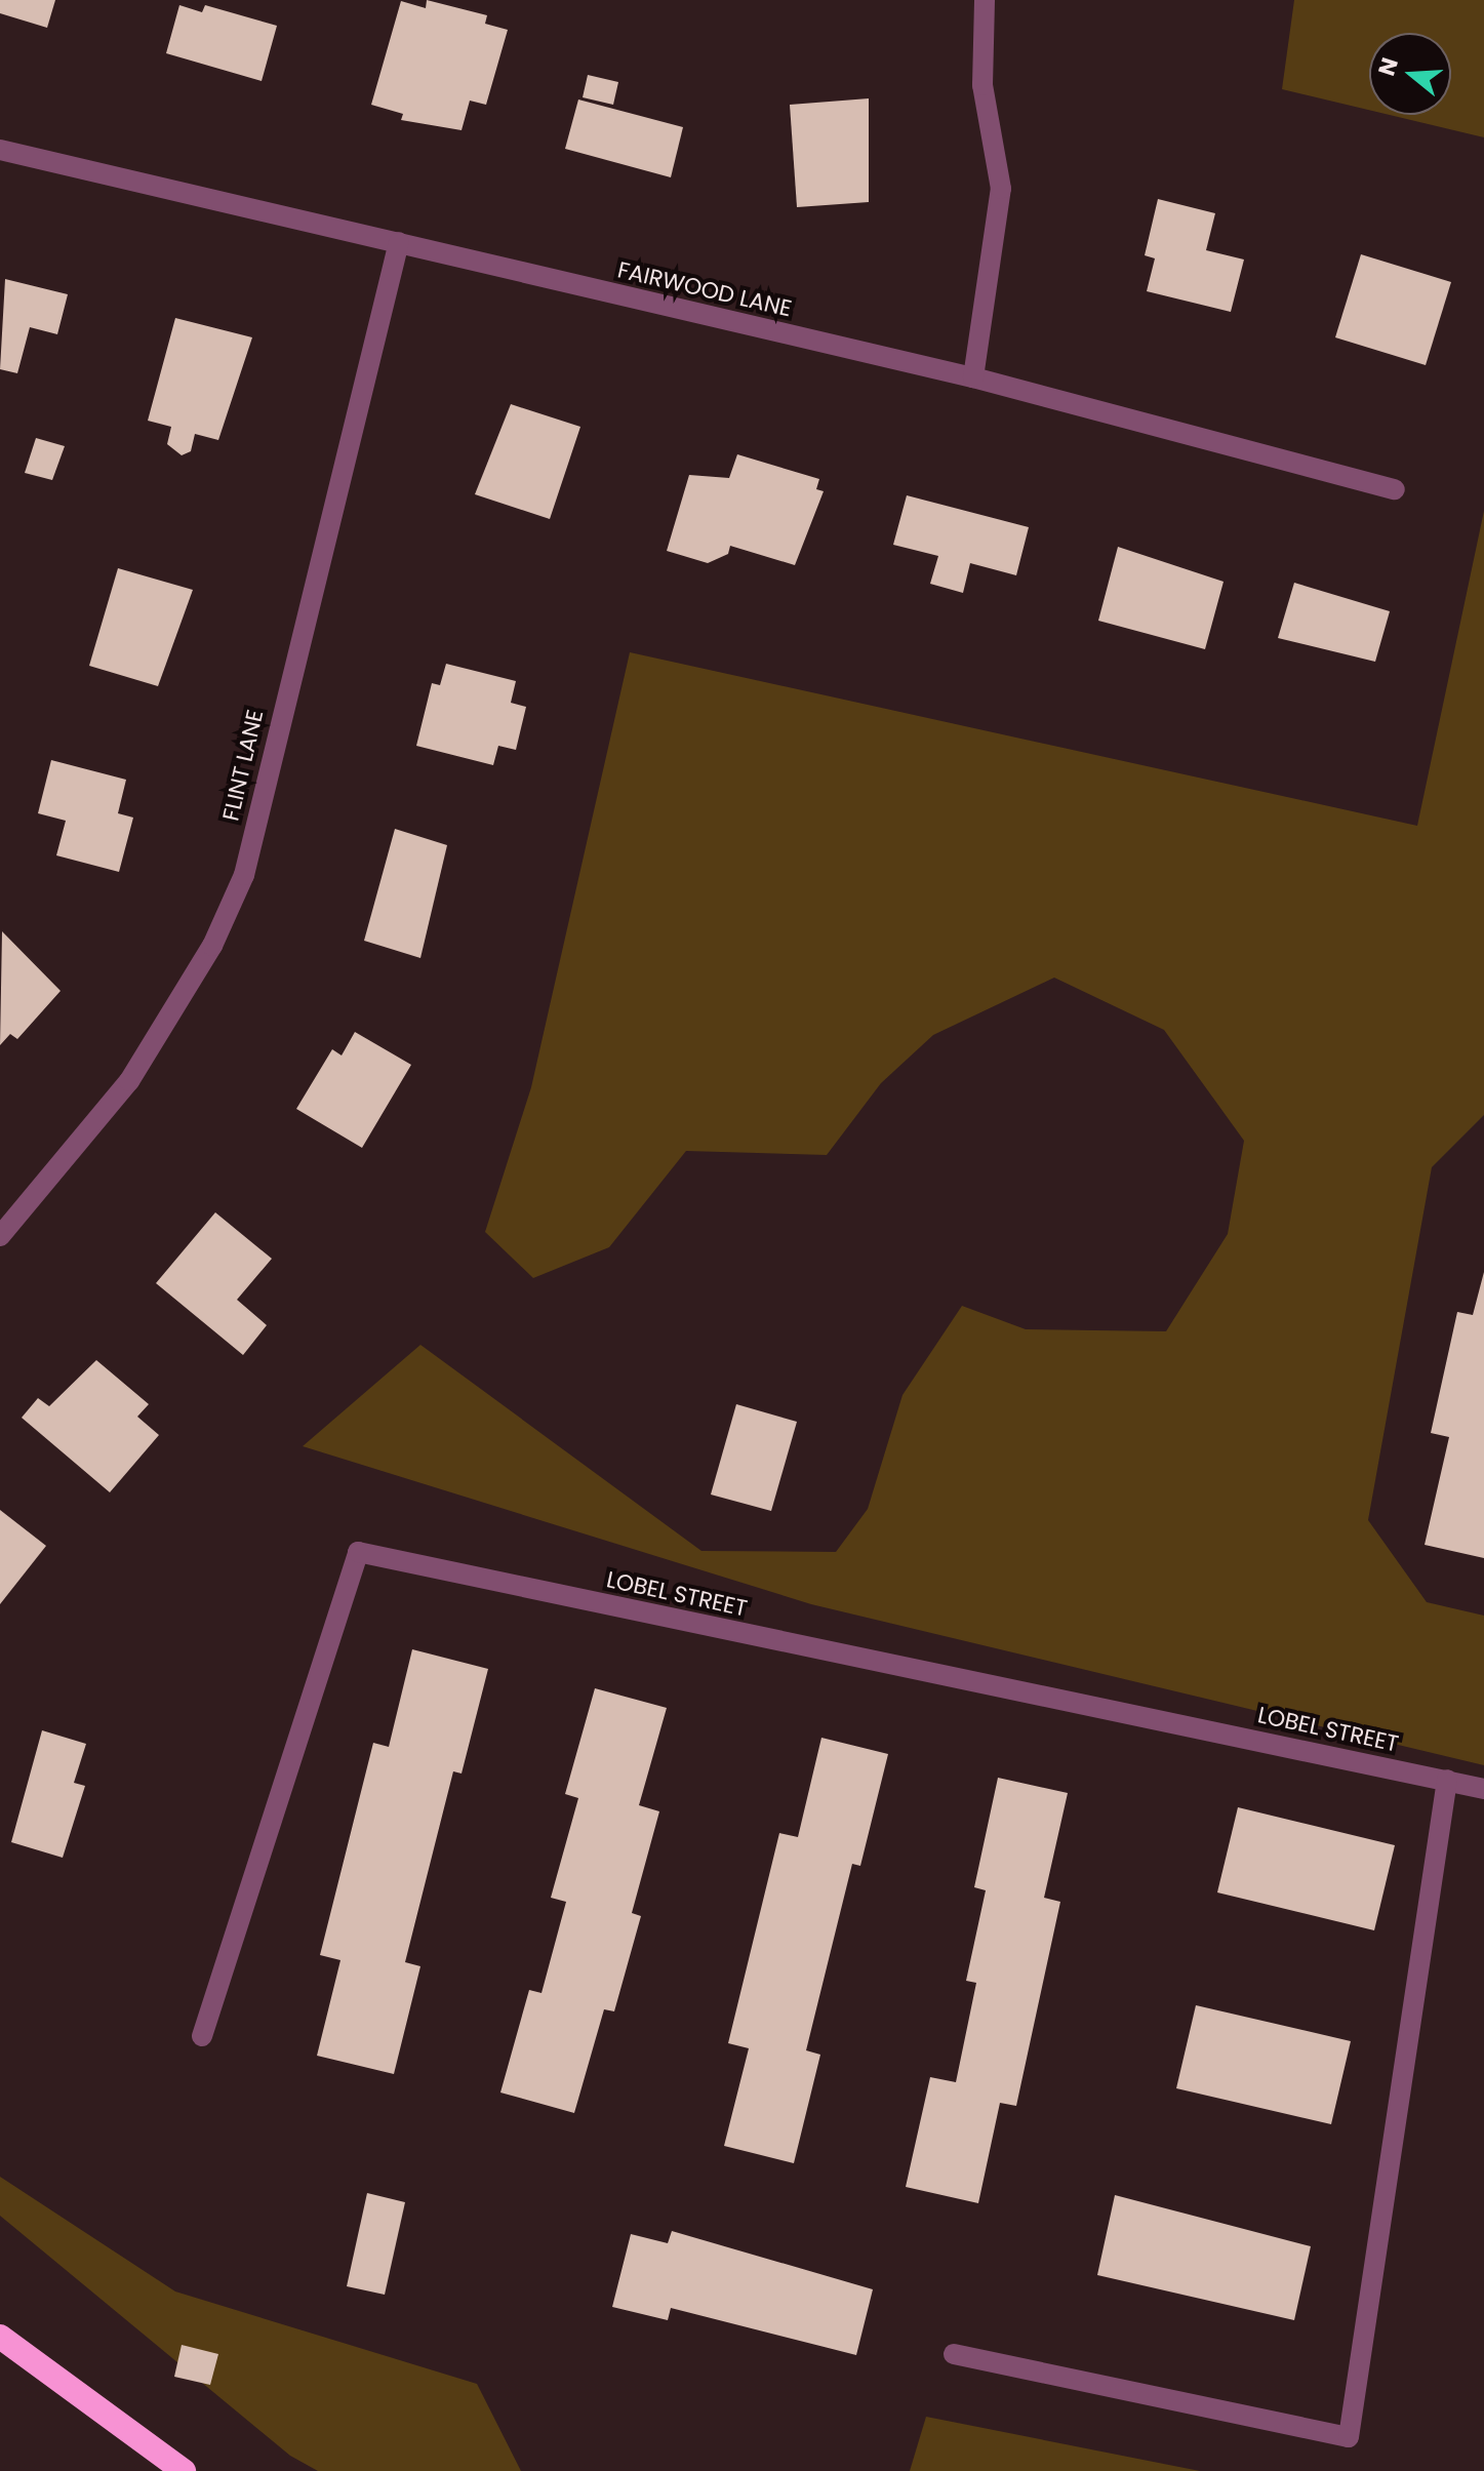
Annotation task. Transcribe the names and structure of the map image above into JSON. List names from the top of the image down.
{
  "streets": {
    "street": ["FAIRWOOD LANE", "FLINT LANE", "LOBEL STREET"]
  },
  "crossings": [
    ["FAIRWOOD LANE", "FLINT LANE"]
  ],
  "north": "left"
}
